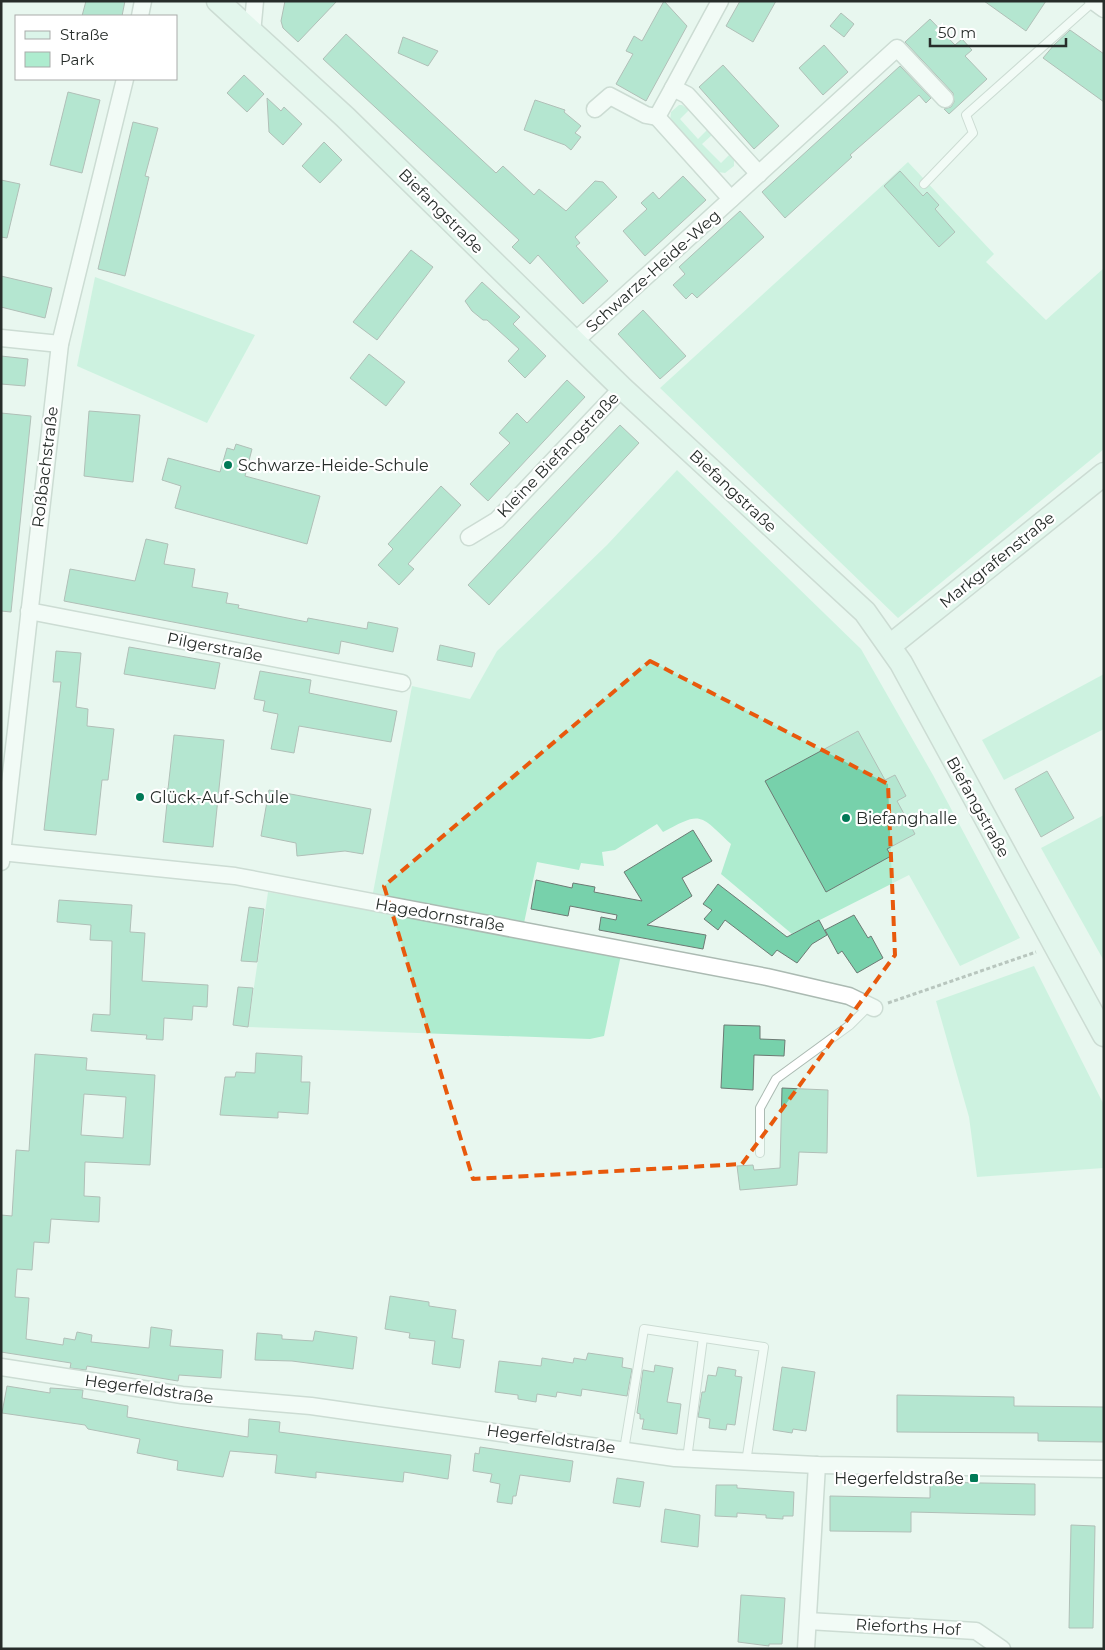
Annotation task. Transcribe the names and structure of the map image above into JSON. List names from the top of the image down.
{
  "streets": {
    "main road": ["Biefangstraße", "Markgrafenstraße"],
    "street": [
      "Schwarze-Heide-Weg",
      "Kleine Biefangstraße",
      "Roßbachstraße",
      "Pilgerstraße",
      "Hagedornstraße",
      "Hegerfeldstraße",
      "Rieforths Hof"
    ]
  },
  "crossings": [
    ["Biefangstraße", "Schwarze-Heide-Weg"],
    ["Biefangstraße", "Kleine Biefangstraße"],
    ["Biefangstraße", "Markgrafenstraße"],
    ["Roßbachstraße", "Pilgerstraße"],
    ["Roßbachstraße", "Hagedornstraße"]
  ],
  "places": {
    "other": ["Schwarze-Heide-Schule", "Glück-Auf-Schule", "Biefanghalle"],
    "transit": ["Hegerfeldstraße"]
  },
  "legend": ["Straße", "Park"],
  "scale_bar": "50 m"
}
